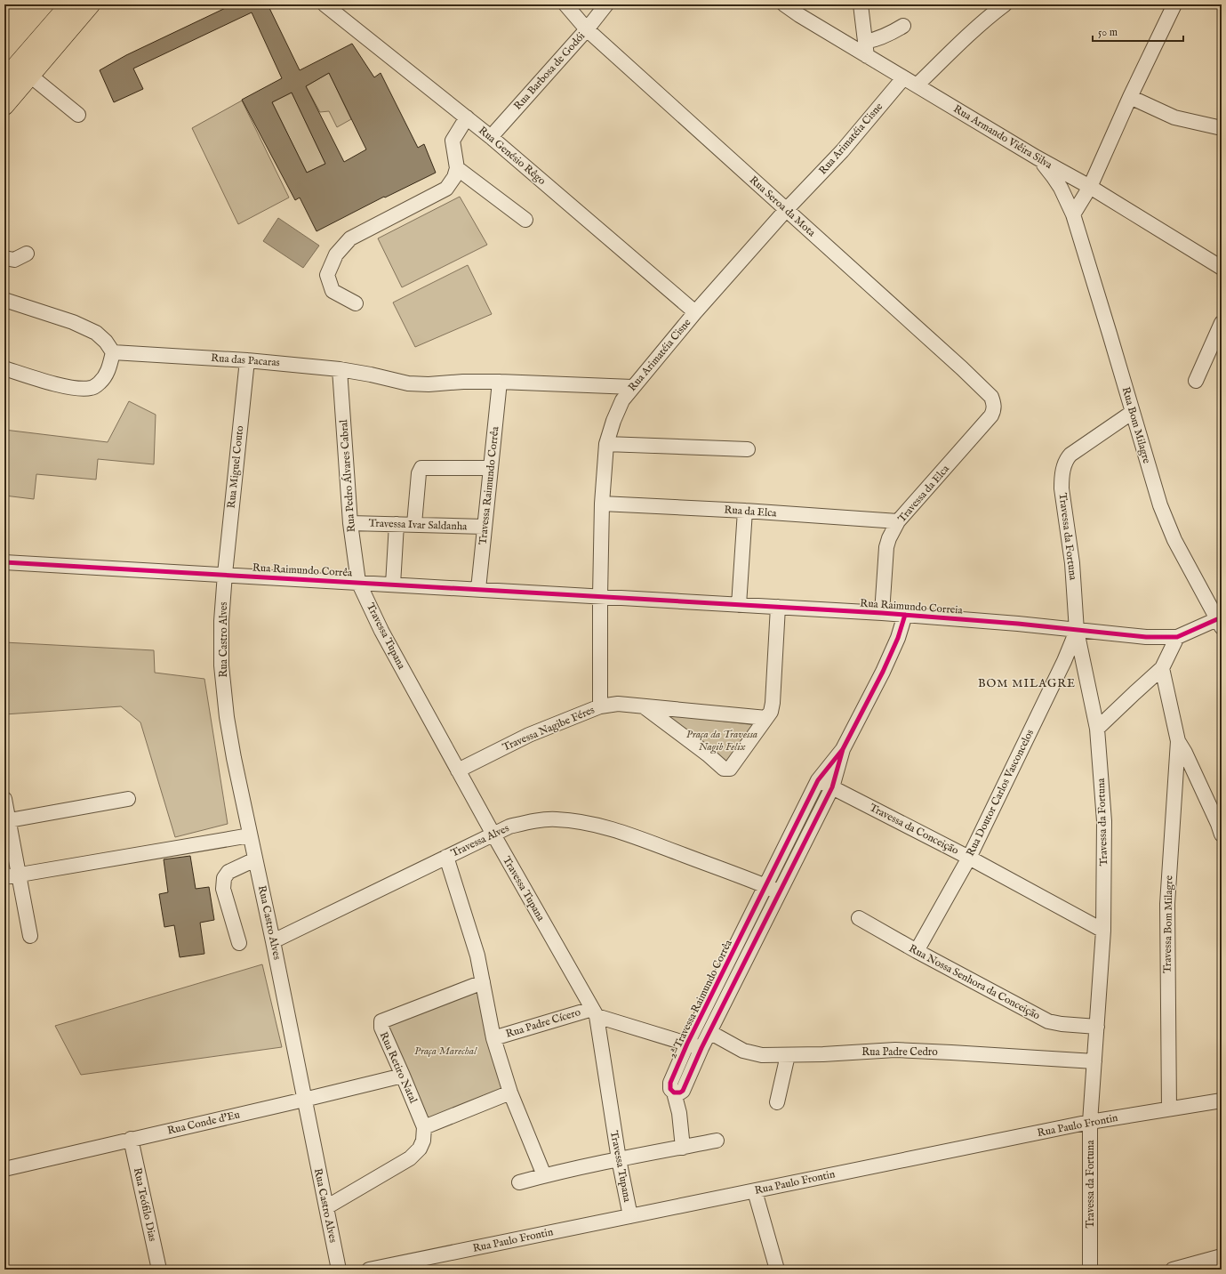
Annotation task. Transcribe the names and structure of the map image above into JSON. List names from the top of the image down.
{
  "streets": {
    "street": [
      "Rua Barbosa de Godói",
      "Rua Armando Viêira Silva",
      "Rua Arimatéia Cisne",
      "Rua Genésio Rêgo",
      "Rua Seroa da Mota",
      "Rua das Pacaras",
      "Rua Bom Milagre",
      "Rua Miguel Couto",
      "Rua Pedro Álvares Cabral",
      "Travessa Raimundo Corrêa",
      "Travessa da Elca",
      "Rua da Elca",
      "Travessa Ivar Saldanha",
      "Travessa da Fortuna",
      "Rua Raimundo Corrêa",
      "Rua Raimundo Correia",
      "Travessa Tupana",
      "Rua Castro Alves",
      "Travessa Nagibe Féres",
      "Rua Doutor Carlos Vasconcelos",
      "Travessa da Conceição",
      "Travessa Alves",
      "Travessa Bom Milagre",
      "Rua Nossa Senhora da Conceição",
      "2ª Travessa Raimundo Corrêa",
      "Rua Padre Cícero",
      "Rua Padre Cedro",
      "Rua Retiro Natal",
      "Rua Conde d'Eu",
      "Rua Paulo Frontin",
      "Rua Teófilo Dias"
    ]
  },
  "crossings": [
    ["Rua Barbosa de Godói", "Rua Genésio Rêgo"],
    ["Rua Barbosa de Godói", "Rua Seroa da Mota"],
    ["Rua Armando Viêira Silva", "Rua Arimatéia Cisne"],
    ["Rua Armando Viêira Silva", "Rua Bom Milagre"],
    ["Rua Arimatéia Cisne", "Rua Genésio Rêgo"],
    ["Rua Arimatéia Cisne", "Rua Seroa da Mota"],
    ["Rua Arimatéia Cisne", "Rua das Pacaras"],
    ["Rua Arimatéia Cisne", "Rua da Elca"],
    ["Rua Arimatéia Cisne", "Rua Raimundo Corrêa"],
    ["Rua Arimatéia Cisne", "Rua Raimundo Correia"],
    ["Rua Arimatéia Cisne", "Travessa Nagibe Féres"],
    ["Rua Seroa da Mota", "Travessa da Elca"],
    ["Rua das Pacaras", "Rua Miguel Couto"],
    ["Rua das Pacaras", "Rua Pedro Álvares Cabral"],
    ["Rua das Pacaras", "Travessa Raimundo Corrêa"],
    ["Rua Bom Milagre", "Travessa da Fortuna"],
    ["Rua Bom Milagre", "Rua Raimundo Correia"],
    ["Rua Miguel Couto", "Rua Raimundo Corrêa"],
    ["Rua Miguel Couto", "Rua Castro Alves"],
    ["Rua Pedro Álvares Cabral", "Travessa Ivar Saldanha"],
    ["Rua Pedro Álvares Cabral", "Rua Raimundo Corrêa"],
    ["Rua Pedro Álvares Cabral", "Travessa Tupana"],
    ["Travessa Raimundo Corrêa", "Travessa Ivar Saldanha"],
    ["Travessa Raimundo Corrêa", "Rua Raimundo Corrêa"],
    ["Travessa da Elca", "Rua da Elca"],
    ["Travessa da Elca", "Rua Raimundo Correia"],
    ["Travessa da Fortuna", "Rua Raimundo Correia"],
    ["Travessa da Fortuna", "Rua Doutor Carlos Vasconcelos"],
    ["Travessa da Fortuna", "Travessa da Conceição"],
    ["Travessa da Fortuna", "Rua Nossa Senhora da Conceição"],
    ["Travessa da Fortuna", "Rua Padre Cedro"],
    ["Travessa da Fortuna", "Rua Paulo Frontin"],
    ["Rua Raimundo Corrêa", "Rua Raimundo Correia"],
    ["Rua Raimundo Corrêa", "Travessa Tupana"],
    ["Rua Raimundo Corrêa", "Rua Castro Alves"],
    ["Rua Raimundo Correia", "Rua Doutor Carlos Vasconcelos"],
    ["Travessa Tupana", "Travessa Nagibe Féres"],
    ["Travessa Tupana", "Travessa Alves"],
    ["Travessa Tupana", "Rua Padre Cícero"],
    ["Travessa Tupana", "Rua Paulo Frontin"],
    ["Rua Castro Alves", "Travessa Alves"],
    ["Rua Castro Alves", "Rua Conde d'Eu"],
    ["Rua Doutor Carlos Vasconcelos", "Travessa da Conceição"],
    ["Rua Doutor Carlos Vasconcelos", "Rua Nossa Senhora da Conceição"],
    ["Travessa da Conceição", "2ª Travessa Raimundo Corrêa"],
    ["Travessa Alves", "2ª Travessa Raimundo Corrêa"],
    ["Travessa Bom Milagre", "Rua Paulo Frontin"],
    ["2ª Travessa Raimundo Corrêa", "Rua Padre Cícero"],
    ["2ª Travessa Raimundo Corrêa", "Rua Padre Cedro"],
    ["Rua Retiro Natal", "Rua Conde d'Eu"],
    ["Rua Conde d'Eu", "Rua Teófilo Dias"]
  ],
  "districts": ["BOM MILAGRE"],
  "parks": ["Praça da Travessa Nagib Felix", "Praça Marechal"],
  "scale_bar": "50 m"
}
